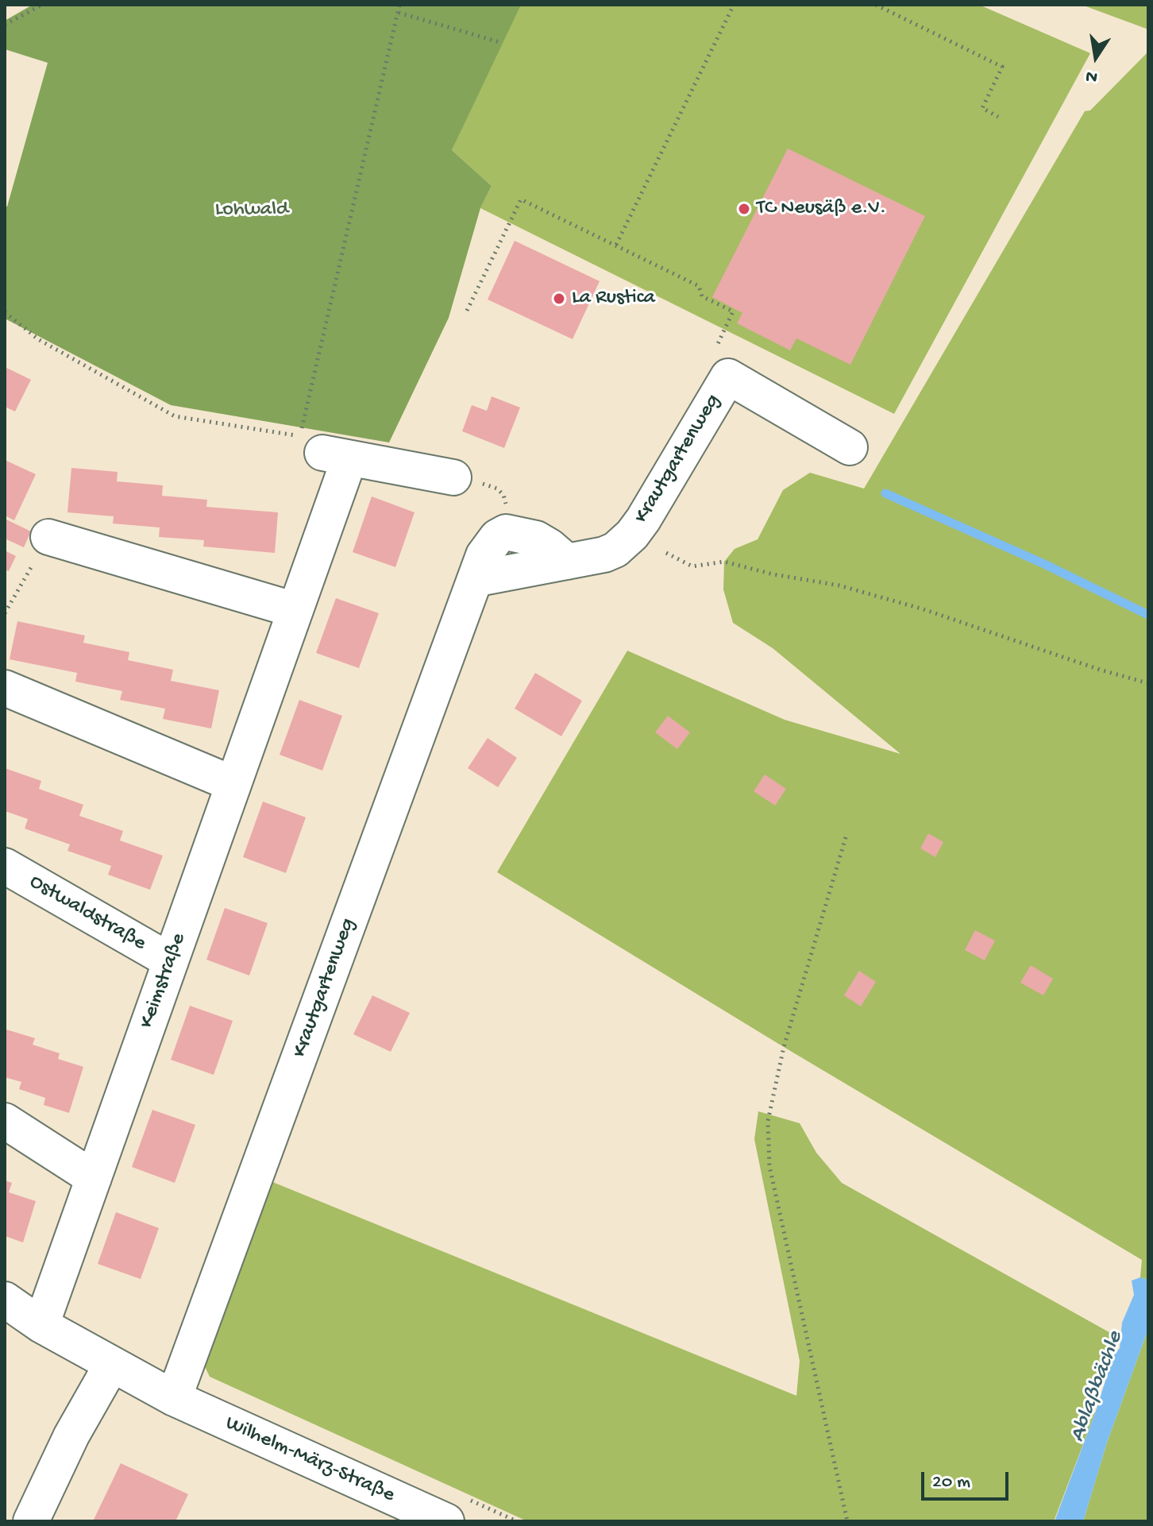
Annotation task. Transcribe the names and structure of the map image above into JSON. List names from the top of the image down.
{
  "streets": {
    "street": [
      "Krautgartenweg",
      "Ostwaldstraße",
      "Keimstraße",
      "Wilhelm-März-Straße"
    ]
  },
  "crossings": [
    ["Krautgartenweg", "Wilhelm-März-Straße"],
    ["Ostwaldstraße", "Keimstraße"],
    ["Keimstraße", "Wilhelm-März-Straße"]
  ],
  "water": ["Ablaßbächle"],
  "parks": ["Lohwald"],
  "places": ["TC Neusäß e.V.", "La Rustica"],
  "scale_bar": "20 m",
  "north": "bottom"
}
